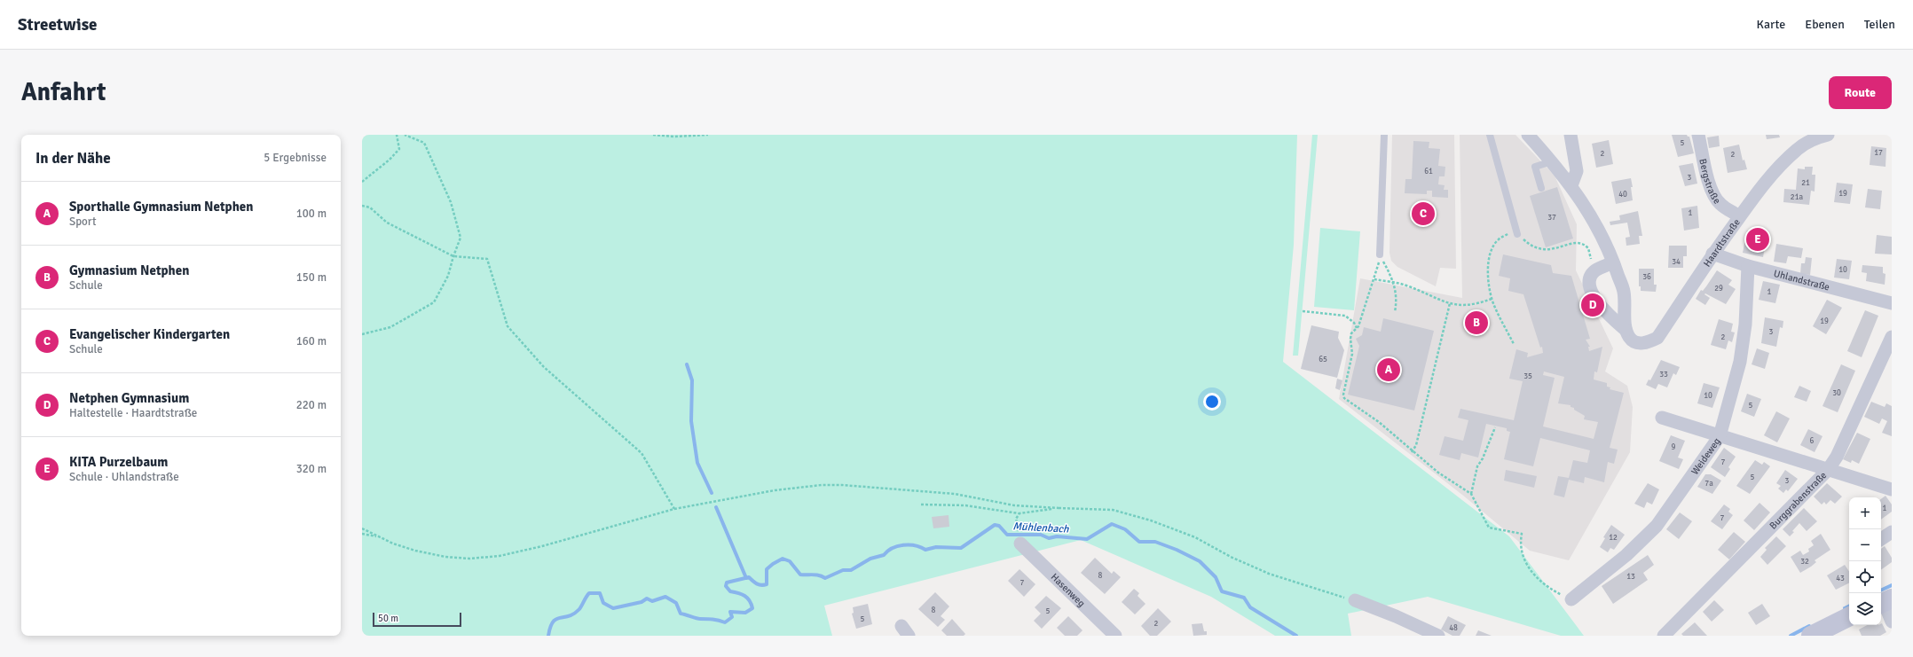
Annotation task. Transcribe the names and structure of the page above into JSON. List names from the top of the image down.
{
  "streets": {
    "street": [
      "Bergstraße",
      "Haardtstraße",
      "Uhlandstraße",
      "Weideweg",
      "Burggrabenstraße",
      "Hasenweg"
    ]
  },
  "crossings": [
    ["Bergstraße", "Haardtstraße"],
    ["Haardtstraße", "Uhlandstraße"],
    ["Uhlandstraße", "Weideweg"]
  ],
  "water": ["Mühlenbach"],
  "house_numbers": [
    "5",
    "17",
    "2",
    "2",
    "61",
    "3",
    "21",
    "19",
    "40",
    "21a",
    "1",
    "37",
    "34",
    "10",
    "36",
    "29",
    "1",
    "19",
    "3",
    "2",
    "65",
    "33",
    "35",
    "30",
    "10",
    "5",
    "6",
    "9",
    "7",
    "5",
    "3",
    "7a",
    "1",
    "7",
    "12",
    "32",
    "8",
    "13",
    "43",
    "7",
    "8",
    "5",
    "5",
    "2",
    "48"
  ],
  "scale_bar": "50 m",
  "page": {
    "header": "Streetwise",
    "nav": ["Karte", "Ebenen", "Teilen"],
    "buttons": "Route",
    "title": "Anfahrt",
    "heading": ["In der Nähe", "5 Ergebnisse"],
    "list": [
      {
        "mark": "A",
        "name": "Sporthalle Gymnasium Netphen",
        "note": "Sport",
        "value": "100 m"
      },
      {
        "mark": "B",
        "name": "Gymnasium Netphen",
        "note": "Schule",
        "value": "150 m"
      },
      {
        "mark": "C",
        "name": "Evangelischer Kindergarten",
        "note": "Schule",
        "value": "160 m"
      },
      {
        "mark": "D",
        "name": "Netphen Gymnasium",
        "note": "Haltestelle · Haardtstraße",
        "value": "220 m"
      },
      {
        "mark": "E",
        "name": "KITA Purzelbaum",
        "note": "Schule · Uhlandstraße",
        "value": "320 m"
      }
    ],
    "pins": [
      "C",
      "E",
      "D",
      "B",
      "A"
    ],
    "map_buttons": ["+", "−"],
    "scale": "50 m"
  }
}
